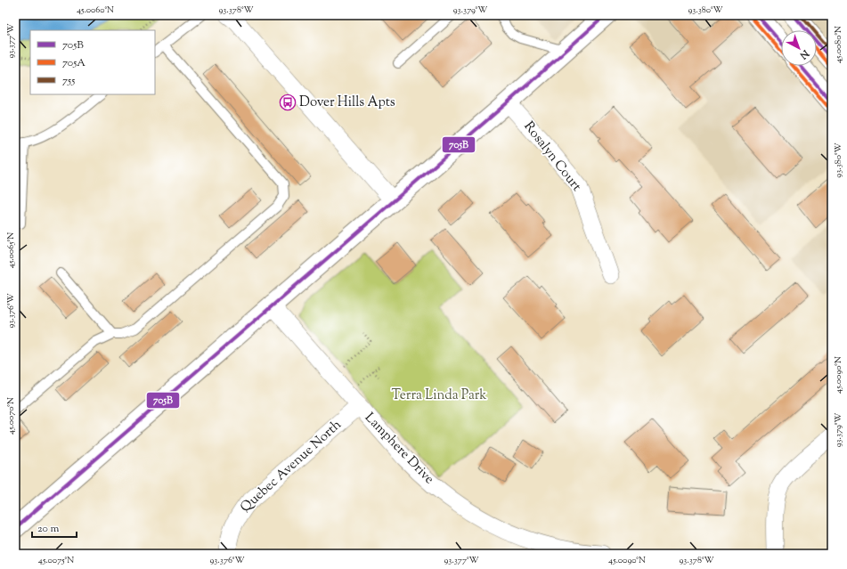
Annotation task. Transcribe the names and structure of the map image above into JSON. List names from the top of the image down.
{
  "streets": {
    "street": ["Rosalyn Court", "Lamphere Drive", "Quebec Avenue North"]
  },
  "crossings": [
    ["Lamphere Drive", "Quebec Avenue North"]
  ],
  "parks": ["Terra Linda Park"],
  "places": {
    "bus stop": ["Dover Hills Apts"]
  },
  "lines": ["transit line 705B", "transit line 755", "transit line 705A"],
  "legend": ["705B", "705A", "755"],
  "scale_bar": "20 m",
  "north": "bottom right",
  "coordinates": [
    "45.0060°N",
    "93.378°W",
    "93.379°W",
    "93.380°W",
    "93.377°W",
    "45.0080°N",
    "45.0065°N",
    "93.376°W",
    "45.0090°N",
    "45.0070°N",
    "45.0075°N"
  ]
}
